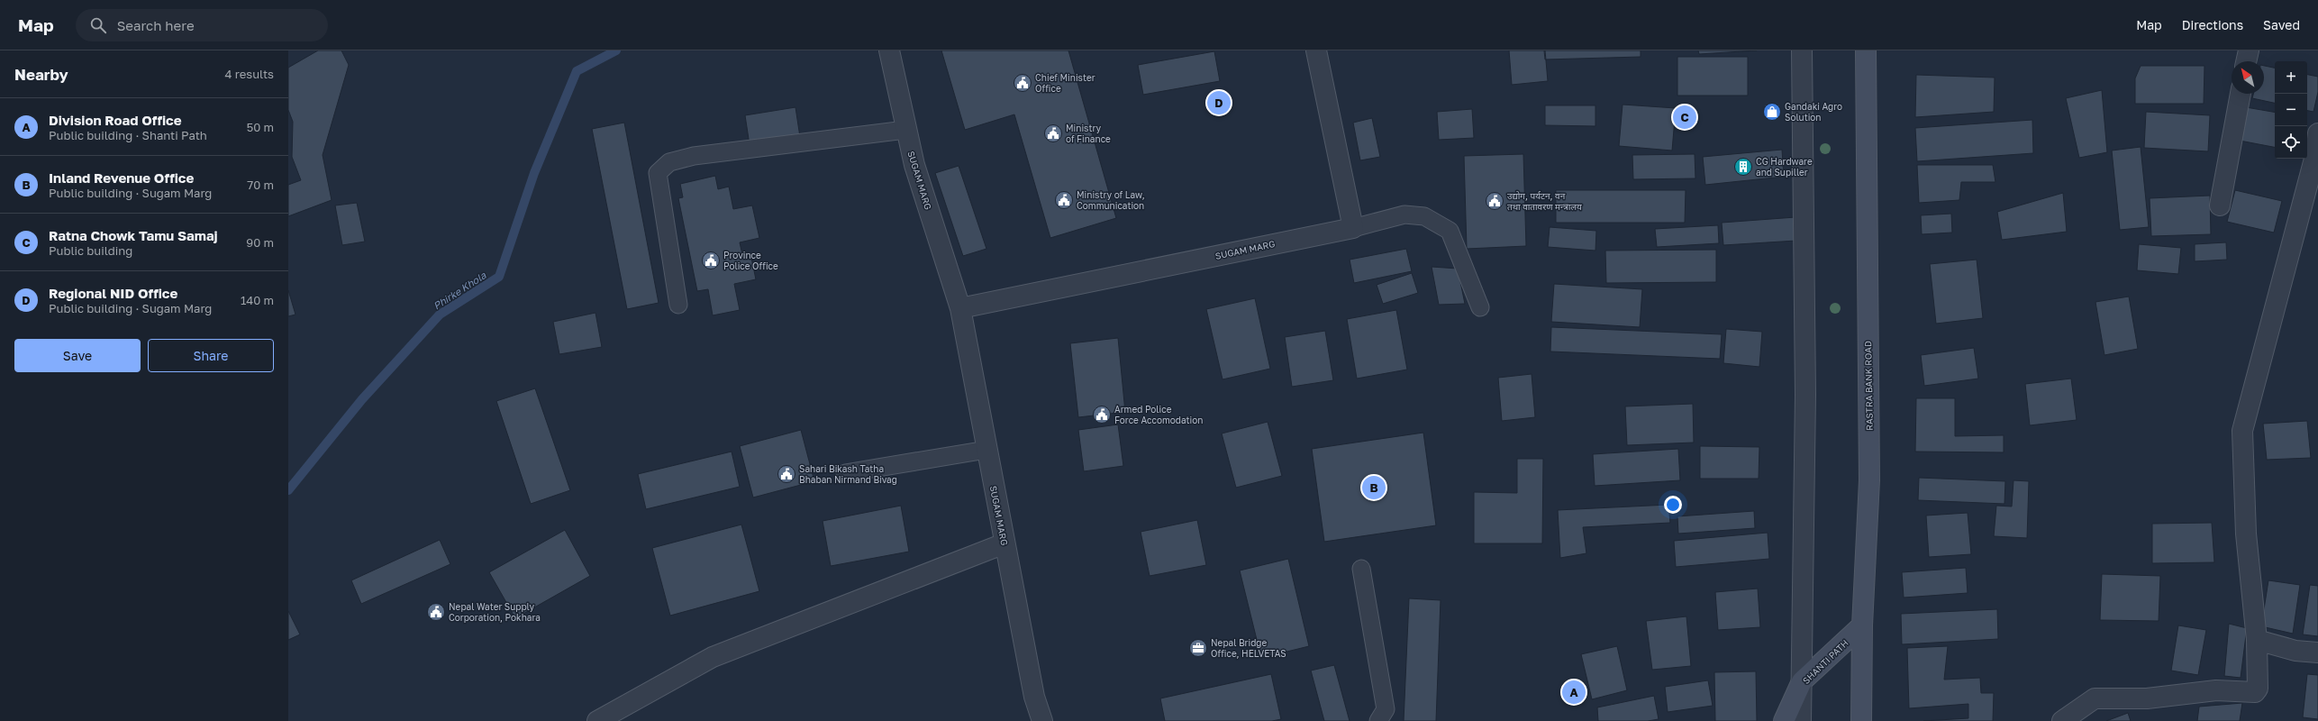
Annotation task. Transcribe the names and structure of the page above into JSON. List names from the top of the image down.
{
  "streets": {
    "main road": ["RASTRA BANK ROAD", "SHANTI PATH"],
    "street": ["SUGAM MARG"]
  },
  "crossings": [
    ["RASTRA BANK ROAD", "SHANTI PATH"]
  ],
  "water": ["Phirke Khola"],
  "places": {
    "public building": [
      "Chief Minister Office",
      "Ministry of Finance",
      "Ministry of Law, Communication",
      "उद्योग, पर्यटन, वन तथा वातावरण मन्त्रालय",
      "Province Police Office",
      "Armed Police Force Accomodation",
      "Sahari Bikash Tatha Bhaban Nirmand Bivag",
      "Nepal Water Supply Corporation, Pokhara"
    ],
    "shop": ["Gandaki Agro Solution"],
    "building": ["CG Hardware and Supiller"],
    "office": ["Nepal Bridge Office, HELVETAS"]
  },
  "north": "top left",
  "page": {
    "header": "Map",
    "search": "Search here",
    "nav": ["Map", "Directions", "Saved"],
    "heading": ["Nearby", "4 results"],
    "map_buttons": ["+", "−"],
    "pins": [
      "D",
      "C",
      "B",
      "A"
    ],
    "list": [
      {
        "mark": "A",
        "name": "Division Road Office",
        "note": "Public building · Shanti Path",
        "value": "50 m"
      },
      {
        "mark": "B",
        "name": "Inland Revenue Office",
        "note": "Public building · Sugam Marg",
        "value": "70 m"
      },
      {
        "mark": "C",
        "name": "Ratna Chowk Tamu Samaj",
        "note": "Public building",
        "value": "90 m"
      },
      {
        "mark": "D",
        "name": "Regional NID Office",
        "note": "Public building · Sugam Marg",
        "value": "140 m"
      }
    ],
    "buttons": ["Save", "Share"]
  }
}
